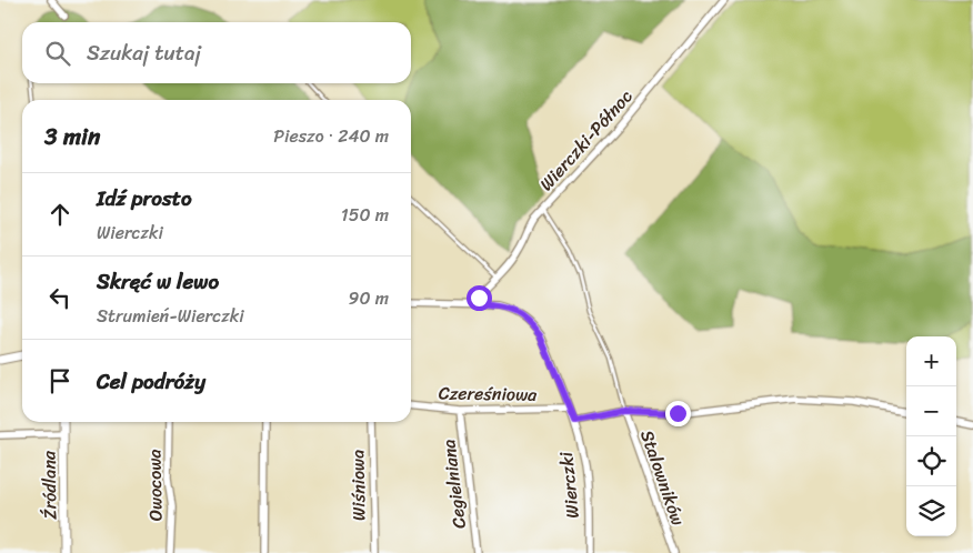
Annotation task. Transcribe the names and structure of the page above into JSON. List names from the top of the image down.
{
  "streets": {
    "street": [
      "Wierczki-Północ",
      "Czereśniowa",
      "Stalowników",
      "Cegielniana",
      "Źródlana",
      "Owocowa",
      "Wiśniowa",
      "Wierczki"
    ]
  },
  "crossings": [
    ["Wierczki-Północ", "Wierczki"],
    ["Czereśniowa", "Cegielniana"],
    ["Czereśniowa", "Wierczki"]
  ],
  "page": {
    "search": "Szukaj tutaj",
    "heading": ["3 min", "Pieszo · 240 m"],
    "list": [
      ["Idź prosto", "Wierczki", "150 m"],
      ["Skręć w lewo", "Strumień-Wierczki", "90 m"],
      "Cel podróży"
    ],
    "map_buttons": ["+", "−"]
  }
}
